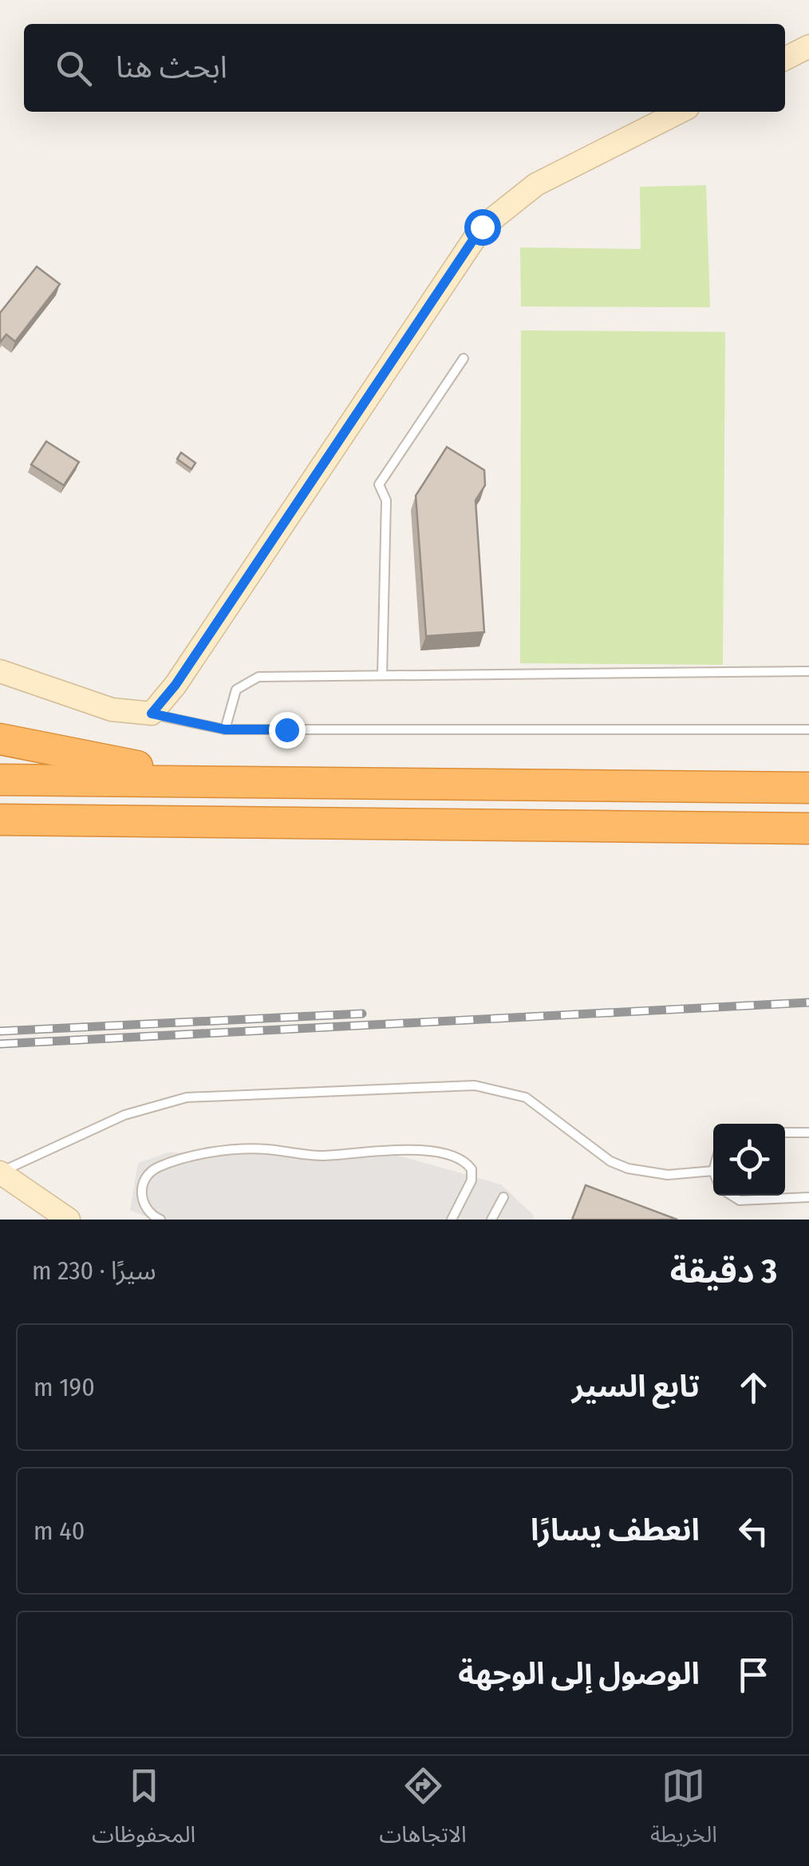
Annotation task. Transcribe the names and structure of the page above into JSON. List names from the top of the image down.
{
  "page": {
    "search": "ابحث هنا",
    "heading": ["3 دقيقة", "سيرًا · 230 m"],
    "list": [
      ["تابع السير", "190 m"],
      ["انعطف يسارًا", "40 m"],
      "الوصول إلى الوجهة"
    ],
    "nav": ["الخريطة", "الاتجاهات", "المحفوظات"]
  }
}
